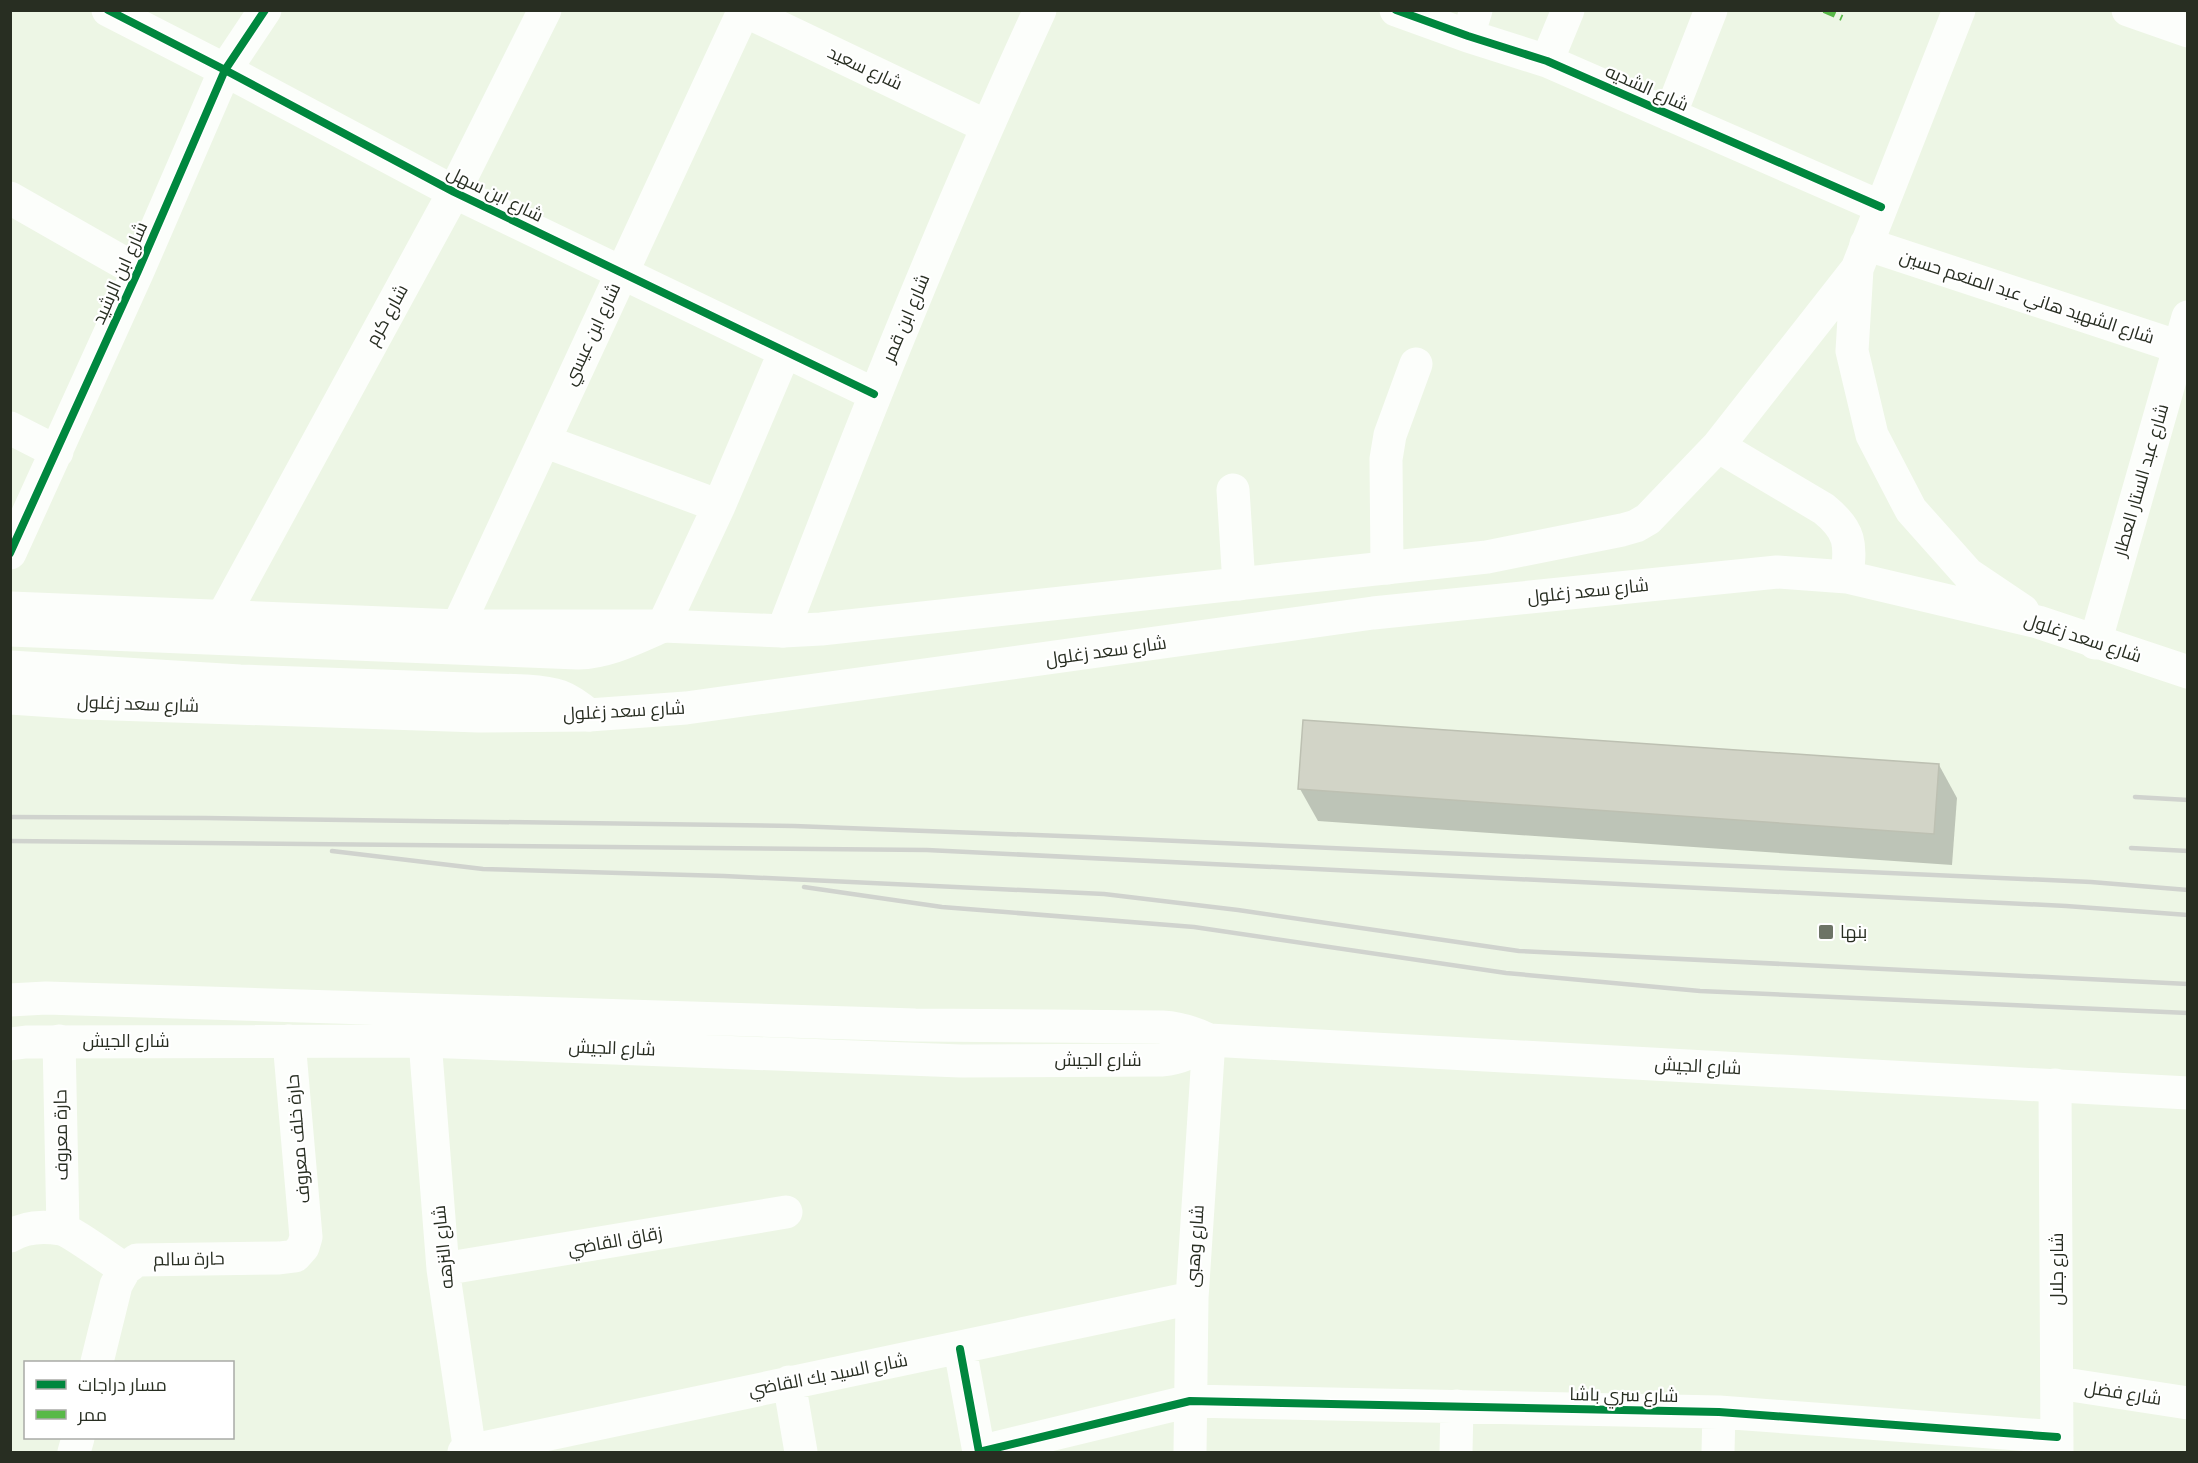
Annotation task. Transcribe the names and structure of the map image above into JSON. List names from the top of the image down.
{
  "streets": {
    "main road": [
      "شارع سعيد",
      "شارع الشديه",
      "شارع ابن سهل",
      "شارع ابن الرشيد",
      "شارع الشهيد هاني عبد المنعم حسين",
      "شارع كرم",
      "شارع ابن قمر",
      "شارع ابن عيسي",
      "شارع عبد الستار العطار",
      "شارع سعد زغلول",
      "شارع الجيش",
      "حارة معروف",
      "حارة خلف معروف",
      "زقاق القاضي",
      "شارع وهبى",
      "شارع النزهه",
      "حارة سالم",
      "شارع جلال",
      "شارع السيد بك القاضي",
      "شارع فضل",
      "شارع سري باشا"
    ]
  },
  "crossings": [
    ["شارع سعيد", "شارع ابن قمر"],
    ["شارع سعيد", "شارع ابن عيسي"],
    ["شارع ابن سهل", "شارع ابن الرشيد"],
    ["شارع ابن سهل", "شارع كرم"],
    ["شارع ابن سهل", "شارع ابن قمر"],
    ["شارع ابن سهل", "شارع ابن عيسي"],
    ["شارع الشهيد هاني عبد المنعم حسين", "شارع عبد الستار العطار"],
    ["شارع عبد الستار العطار", "شارع سعد زغلول"],
    ["شارع الجيش", "حارة معروف"],
    ["شارع الجيش", "حارة خلف معروف"],
    ["شارع الجيش", "شارع وهبى"],
    ["شارع الجيش", "شارع النزهه"],
    ["شارع الجيش", "شارع جلال"],
    ["حارة خلف معروف", "حارة سالم"],
    ["زقاق القاضي", "شارع النزهه"],
    ["شارع وهبى", "شارع السيد بك القاضي"],
    ["شارع وهبى", "شارع سري باشا"],
    ["شارع النزهه", "شارع السيد بك القاضي"],
    ["شارع جلال", "شارع فضل"],
    ["شارع جلال", "شارع سري باشا"]
  ],
  "places": {
    "transit": ["بنها"]
  },
  "legend": ["مسار دراجات", "ممر"]
}
